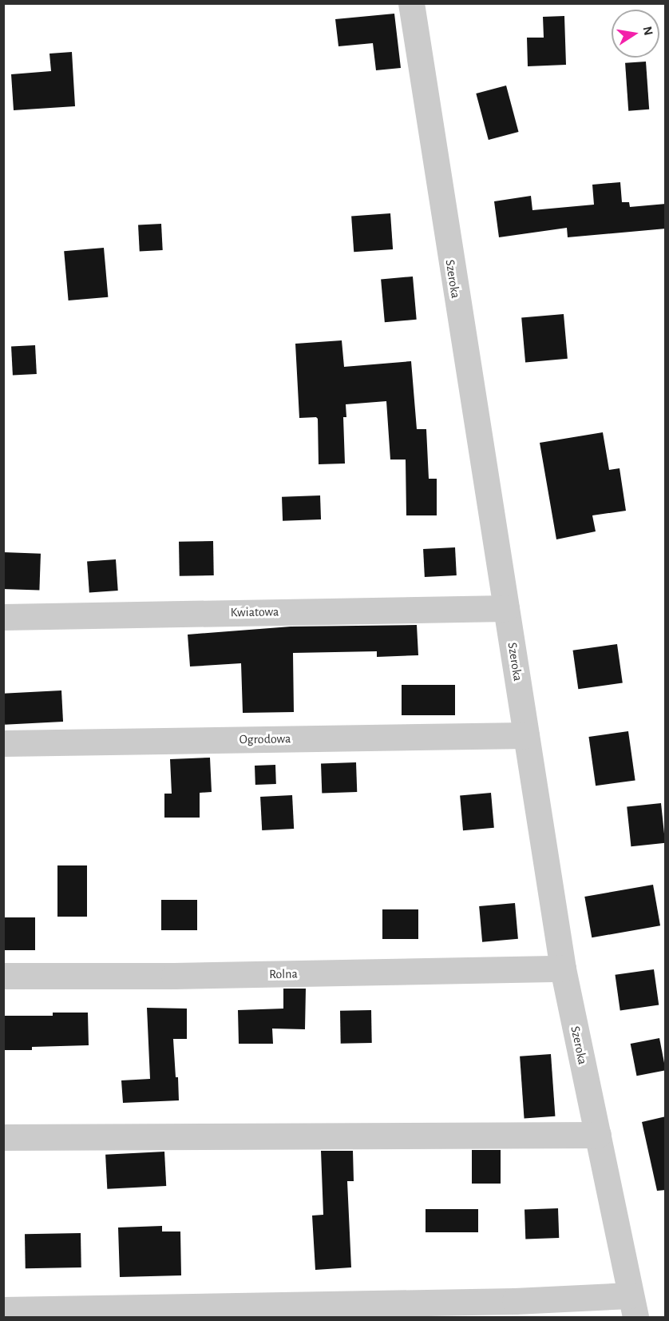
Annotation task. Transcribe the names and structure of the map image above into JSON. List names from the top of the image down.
{
  "streets": {
    "street": [
      "Szeroka",
      "Kwiatowa",
      "Ogrodowa",
      "Rolna"
    ]
  },
  "crossings": [
    ["Szeroka", "Kwiatowa"],
    ["Szeroka", "Ogrodowa"],
    ["Szeroka", "Rolna"]
  ],
  "north": "right"
}
